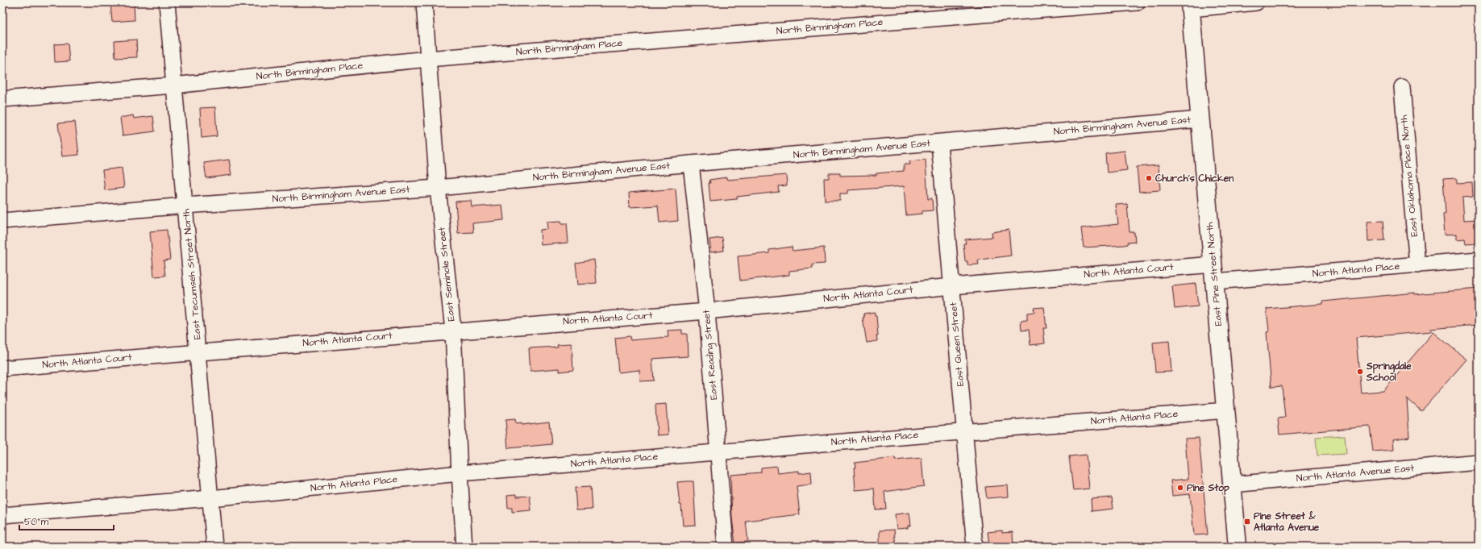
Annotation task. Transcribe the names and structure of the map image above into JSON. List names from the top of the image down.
{
  "streets": {
    "main road": ["East Pine Street North"],
    "street": [
      "North Birmingham Place",
      "North Birmingham Avenue East",
      "East Oklahoma Place North",
      "North Atlanta Place",
      "North Atlanta Court",
      "East Tecumseh Street North",
      "East Seminole Street",
      "East Queen Street",
      "East Reading Street",
      "North Atlanta Avenue East"
    ]
  },
  "crossings": [
    ["North Birmingham Place", "East Tecumseh Street North"],
    ["North Birmingham Place", "East Seminole Street"],
    ["North Birmingham Avenue East", "East Tecumseh Street North"],
    ["North Birmingham Avenue East", "East Seminole Street"],
    ["North Birmingham Avenue East", "East Pine Street North"],
    ["North Birmingham Avenue East", "East Queen Street"],
    ["North Birmingham Avenue East", "East Reading Street"],
    ["East Oklahoma Place North", "North Atlanta Place"],
    ["North Atlanta Place", "North Atlanta Court"],
    ["North Atlanta Place", "East Tecumseh Street North"],
    ["North Atlanta Place", "East Seminole Street"],
    ["North Atlanta Place", "East Pine Street North"],
    ["North Atlanta Place", "East Queen Street"],
    ["North Atlanta Place", "East Reading Street"],
    ["North Atlanta Court", "East Tecumseh Street North"],
    ["North Atlanta Court", "East Seminole Street"],
    ["North Atlanta Court", "East Pine Street North"],
    ["North Atlanta Court", "East Queen Street"],
    ["North Atlanta Court", "East Reading Street"],
    ["East Pine Street North", "North Atlanta Avenue East"]
  ],
  "places": {
    "other": ["Church's Chicken", "Springdale School", "Pine Stop"],
    "transit": ["Pine Street & Atlanta Avenue"]
  },
  "scale_bar": "50 m"
}
